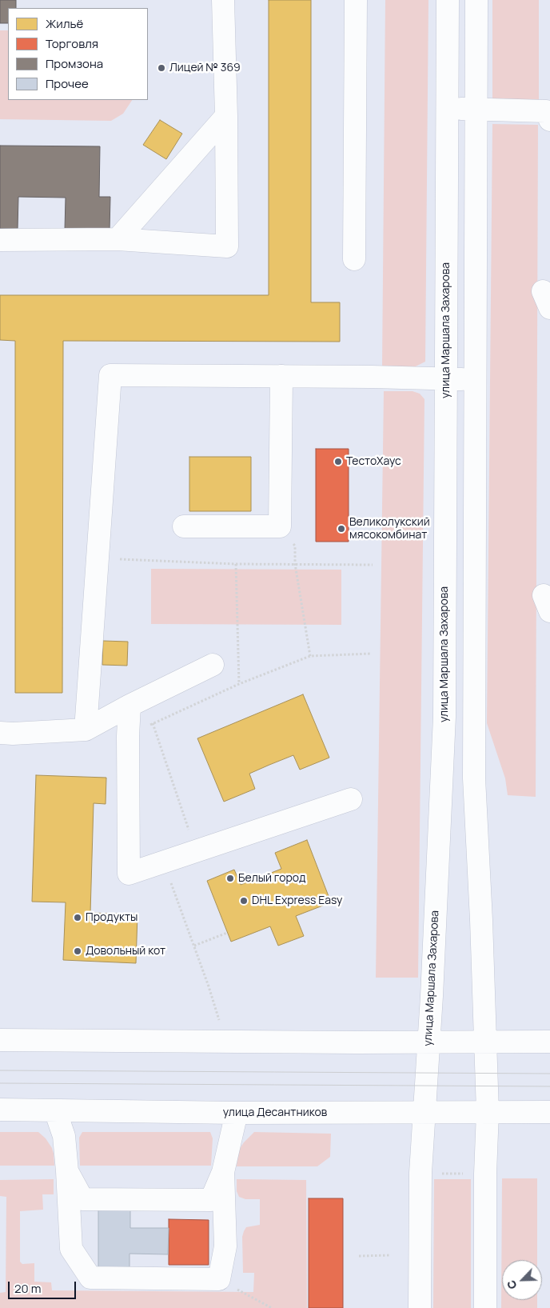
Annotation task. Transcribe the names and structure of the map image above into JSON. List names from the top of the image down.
{
  "streets": {
    "street": ["улица Маршала Захарова", "улица Десантников"]
  },
  "crossings": [
    ["улица Маршала Захарова", "улица Десантников"]
  ],
  "places": [
    "Лицей № 369",
    "ТестоХаус",
    "Великолукский мясокомбинат",
    "Белый город",
    "DHL Express Easy",
    "Продукты",
    "Довольный кот"
  ],
  "legend": [
    "Жильё",
    "Торговля",
    "Промзона",
    "Прочее"
  ],
  "scale_bar": "20 m",
  "north": "bottom left"
}
